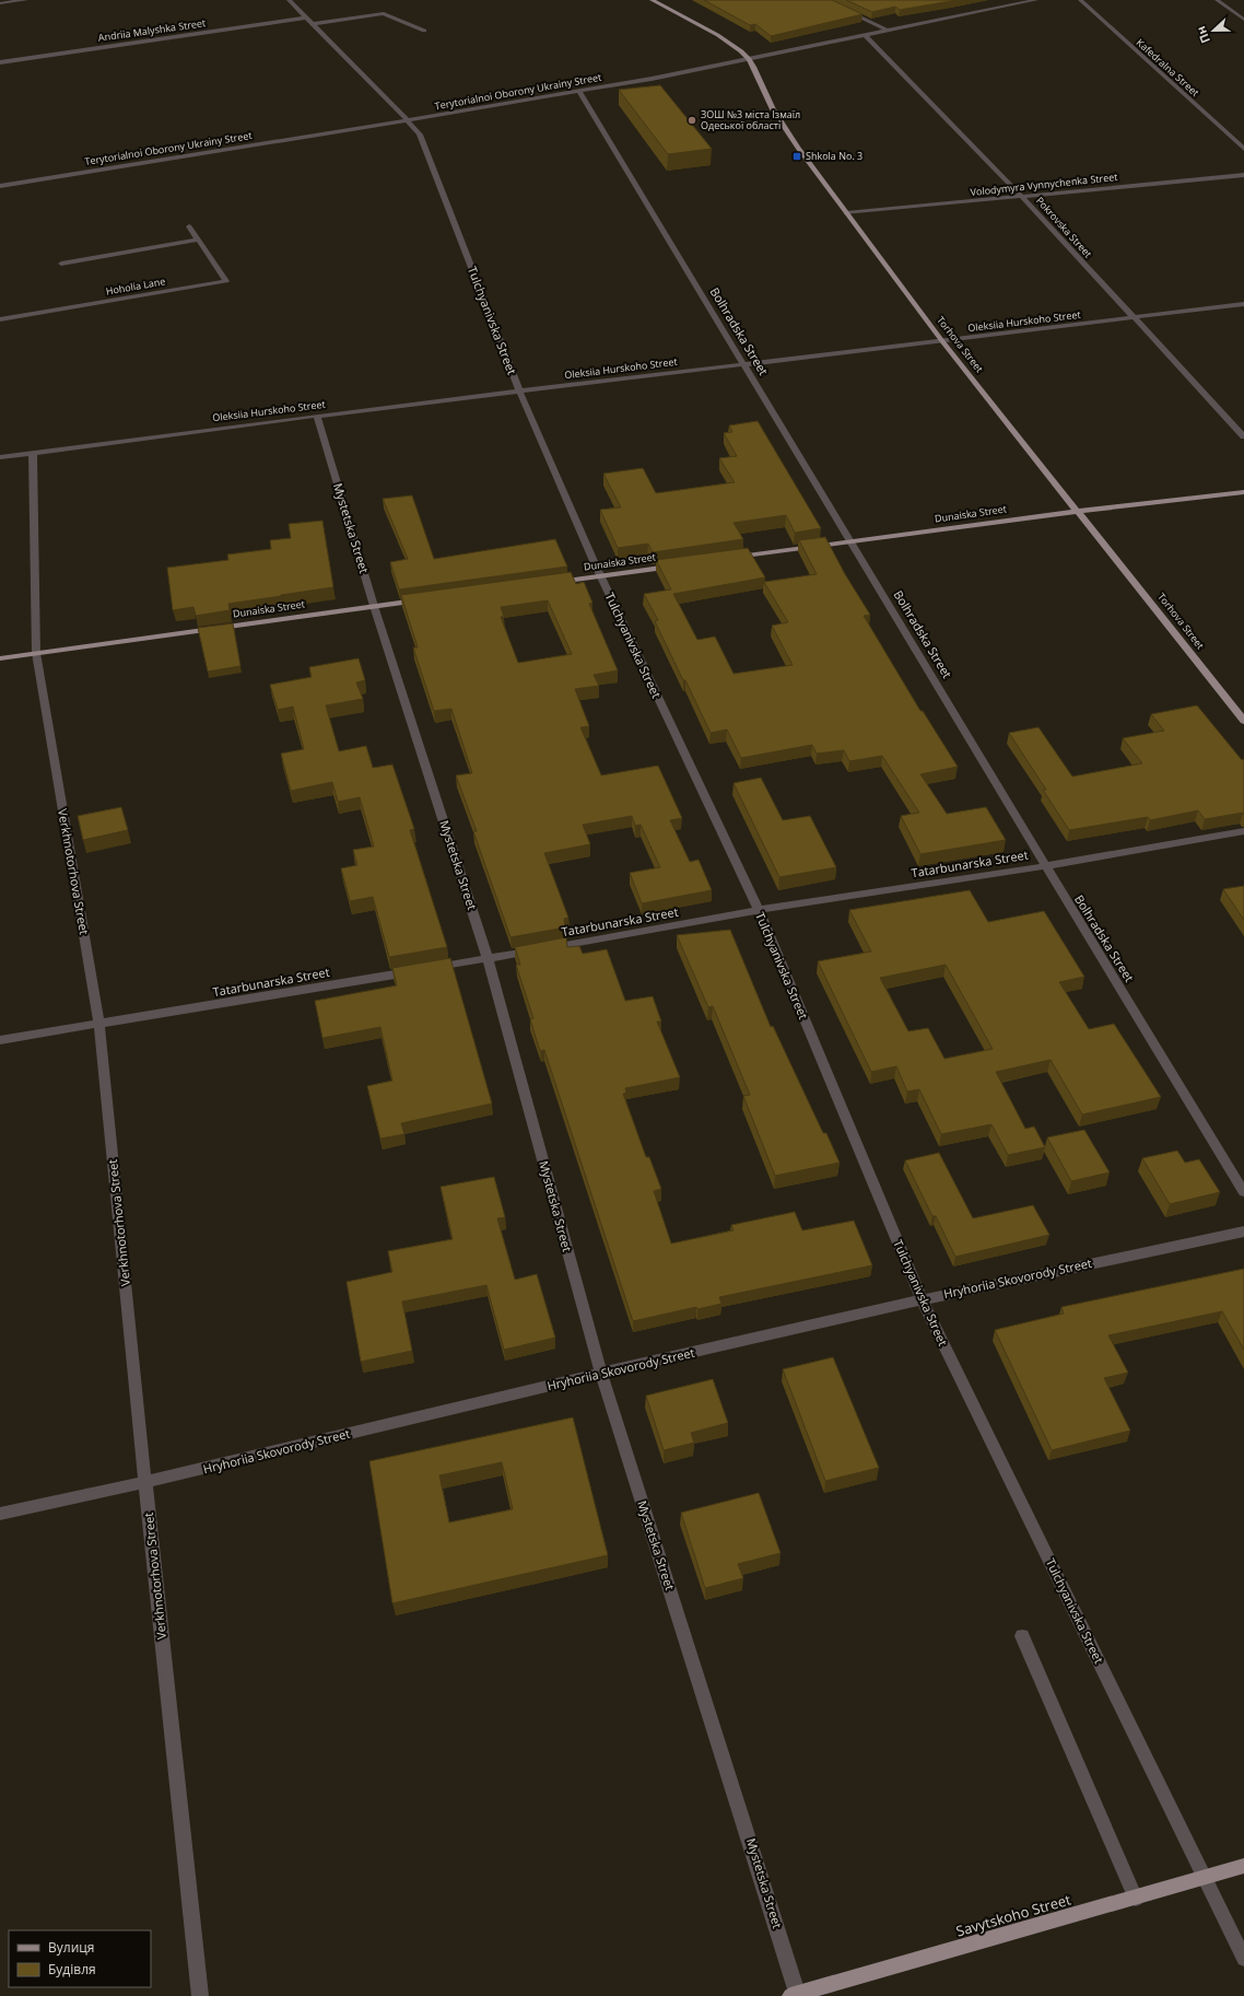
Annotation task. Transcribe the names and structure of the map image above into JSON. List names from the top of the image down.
{
  "streets": {
    "main road": ["Torhova Street", "Dunaiska Street", "Savytskoho Street"],
    "street": [
      "Andriia Malyshka Street",
      "Kafedralna Street",
      "Terytorialnoi Oborony Ukrainy Street",
      "Volodymyra Vynnychenka Street",
      "Pokrovska Street",
      "Hoholia Lane",
      "Tulchyanivska Street",
      "Oleksiia Hurskoho Street",
      "Bolhradska Street",
      "Mystetska Street",
      "Tatarbunarska Street",
      "Verkhnotorhova Street",
      "Hryhoriia Skovorody Street"
    ]
  },
  "crossings": [
    ["Andriia Malyshka Street", "Tulchyanivska Street"],
    ["Terytorialnoi Oborony Ukrainy Street", "Pokrovska Street"],
    ["Terytorialnoi Oborony Ukrainy Street", "Tulchyanivska Street"],
    ["Terytorialnoi Oborony Ukrainy Street", "Bolhradska Street"],
    ["Terytorialnoi Oborony Ukrainy Street", "Torhova Street"],
    ["Volodymyra Vynnychenka Street", "Pokrovska Street"],
    ["Volodymyra Vynnychenka Street", "Torhova Street"],
    ["Pokrovska Street", "Oleksiia Hurskoho Street"],
    ["Tulchyanivska Street", "Oleksiia Hurskoho Street"],
    ["Tulchyanivska Street", "Dunaiska Street"],
    ["Tulchyanivska Street", "Tatarbunarska Street"],
    ["Tulchyanivska Street", "Hryhoriia Skovorody Street"],
    ["Tulchyanivska Street", "Savytskoho Street"],
    ["Oleksiia Hurskoho Street", "Bolhradska Street"],
    ["Oleksiia Hurskoho Street", "Torhova Street"],
    ["Oleksiia Hurskoho Street", "Mystetska Street"],
    ["Oleksiia Hurskoho Street", "Verkhnotorhova Street"],
    ["Bolhradska Street", "Dunaiska Street"],
    ["Bolhradska Street", "Tatarbunarska Street"],
    ["Torhova Street", "Dunaiska Street"],
    ["Dunaiska Street", "Mystetska Street"],
    ["Dunaiska Street", "Verkhnotorhova Street"],
    ["Mystetska Street", "Tatarbunarska Street"],
    ["Mystetska Street", "Hryhoriia Skovorody Street"],
    ["Mystetska Street", "Savytskoho Street"],
    ["Tatarbunarska Street", "Verkhnotorhova Street"],
    ["Verkhnotorhova Street", "Hryhoriia Skovorody Street"]
  ],
  "places": {
    "other": ["ЗОШ №3 міста Ізмаїл Одеської області"],
    "transit": ["Shkola No. 3"]
  },
  "legend": ["Вулиця", "Будівля"],
  "north": "left"
}
